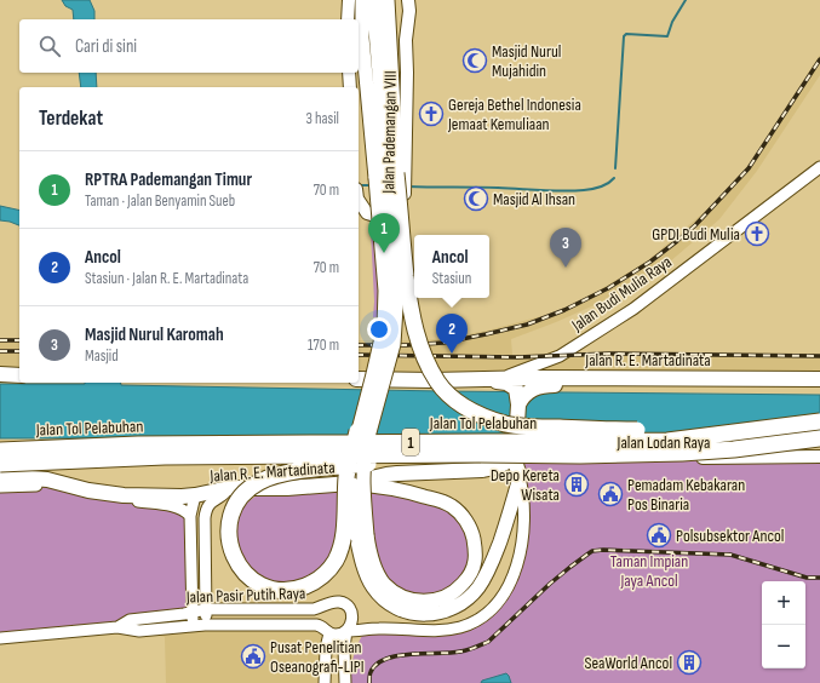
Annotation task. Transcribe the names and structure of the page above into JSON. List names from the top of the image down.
{
  "streets": {
    "highway": ["Jalan R. E. Martadinata", "Jalan Tol Pelabuhan", "1"],
    "main road": ["Jalan Pademangan VIII", "Jalan Lodan Raya"],
    "street": ["Jalan Budi Mulia Raya", "Jalan Pasir Putih Raya"]
  },
  "crossings": [
    ["Jalan Budi Mulia Raya", "Jalan R. E. Martadinata"],
    ["Jalan Lodan Raya", "Jalan Pasir Putih Raya"]
  ],
  "parks": ["Taman Impian Jaya Ancol"],
  "places": {
    "mosque": ["Masjid Nurul Mujahidin", "Masjid Al Ihsan"],
    "church": ["Gereja Bethel Indonesia Jemaat Kemuliaan", "GPDI Budi Mulia"],
    "building": ["Depo Kereta Wisata", "SeaWorld Ancol"],
    "public building": ["Pemadam Kebakaran Pos Binaria", "Polsubsektor Ancol", "Pusat Penelitian Oseanografi-LIPI"]
  },
  "page": {
    "search": "Cari di sini",
    "heading": ["Terdekat", "3 hasil"],
    "list": [
      {
        "mark": "1",
        "name": "RPTRA Pademangan Timur",
        "note": "Taman · Jalan Benyamin Sueb",
        "value": "70 m"
      },
      {
        "mark": "2",
        "name": "Ancol",
        "note": "Stasiun · Jalan R. E. Martadinata",
        "value": "70 m"
      },
      {
        "mark": "3",
        "name": "Masjid Nurul Karomah",
        "note": "Masjid",
        "value": "170 m"
      }
    ],
    "pins": ["1", "3", "2"],
    "popup": ["Ancol", "Stasiun"],
    "map_buttons": ["+", "−"]
  }
}
